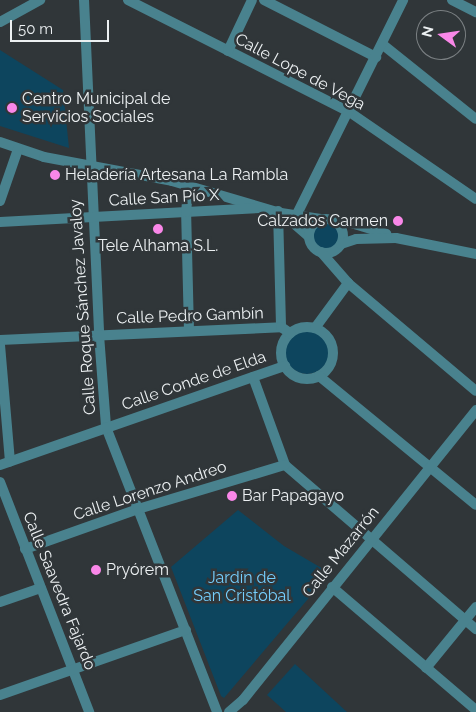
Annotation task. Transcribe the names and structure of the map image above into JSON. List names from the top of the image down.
{
  "streets": {
    "street": [
      "Calle Lope de Vega",
      "Calle San Pío X",
      "Calle Roque Sánchez Javaloy",
      "Calle Pedro Gambín",
      "Calle Conde de Elda",
      "Calle Lorenzo Andreo",
      "Calle Mazarrón",
      "Calle Saavedra Fajardo"
    ]
  },
  "crossings": [
    ["Calle San Pío X", "Calle Roque Sánchez Javaloy"],
    ["Calle Roque Sánchez Javaloy", "Calle Pedro Gambín"],
    ["Calle Roque Sánchez Javaloy", "Calle Conde de Elda"],
    ["Calle Roque Sánchez Javaloy", "Calle Lorenzo Andreo"],
    ["Calle Pedro Gambín", "Calle Conde de Elda"],
    ["Calle Lorenzo Andreo", "Calle Saavedra Fajardo"]
  ],
  "parks": ["Jardín de San Cristóbal"],
  "places": [
    "Centro Municipal de Servicios Sociales",
    "Heladería Artesana La Rambla",
    "Calzados Carmen",
    "Tele Alhama S.L.",
    "Bar Papagayo",
    "Pryórem"
  ],
  "scale_bar": "50 m",
  "north": "left"
}
